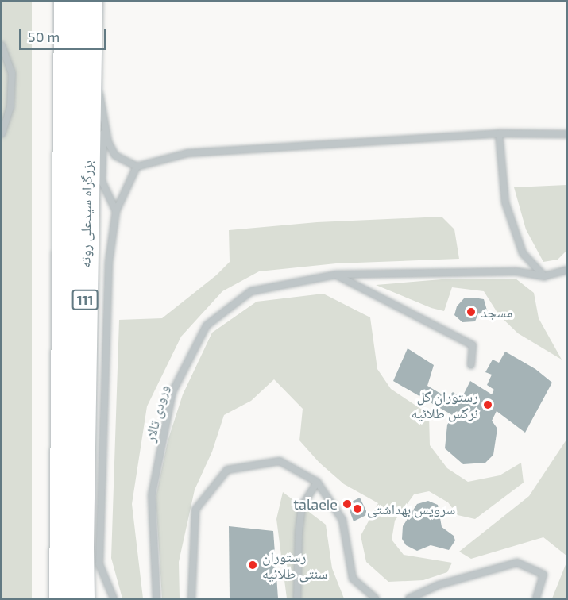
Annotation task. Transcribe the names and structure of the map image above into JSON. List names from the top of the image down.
{
  "streets": {
    "highway": ["بزرگراه سیدعلی روته", "111"],
    "lane": ["ورودی تالار"]
  },
  "places": [
    "مسجد",
    "رستوران گل نرگس طلائیه",
    "talaeie",
    "سرویس بهداشتی",
    "رستوران سنتی طلائیه"
  ],
  "scale_bar": "50 m"
}
